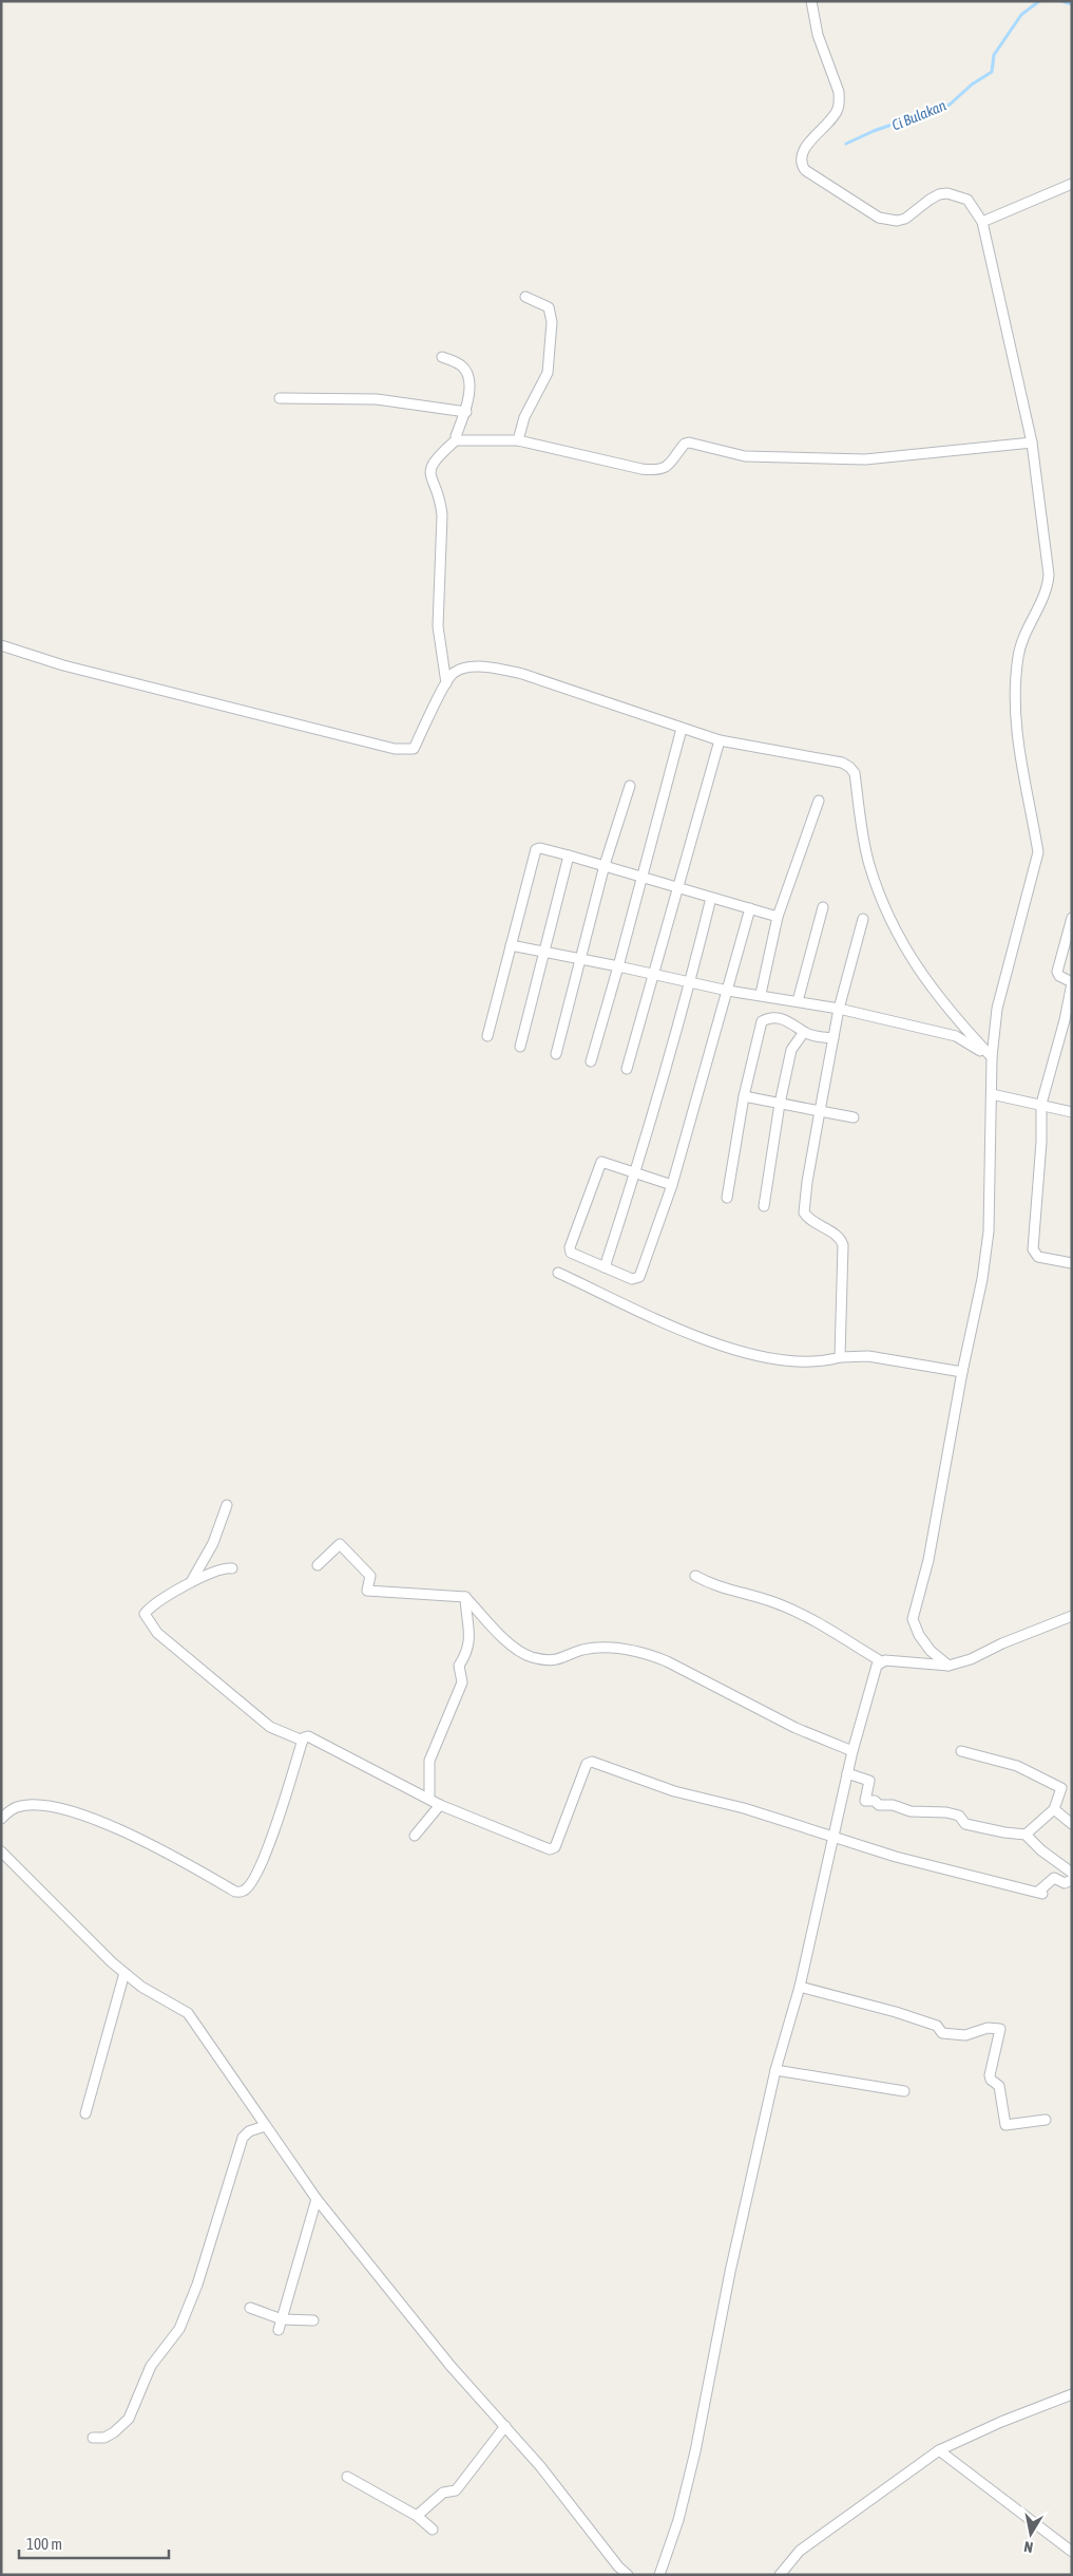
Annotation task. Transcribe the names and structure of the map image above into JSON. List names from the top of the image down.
{
  "water": ["Ci Bulakan"],
  "scale_bar": "100 m",
  "north": "bottom"
}
